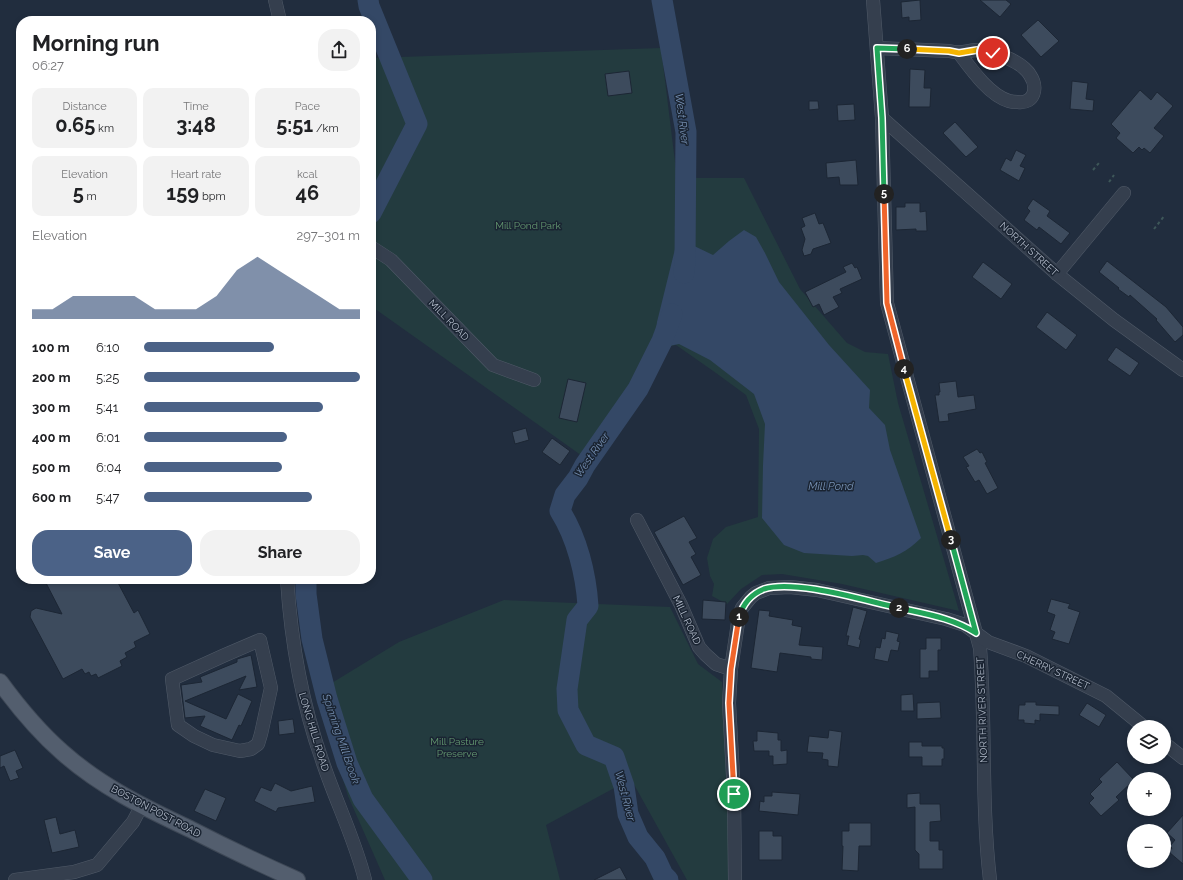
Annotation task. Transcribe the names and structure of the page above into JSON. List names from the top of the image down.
{
  "streets": {
    "main road": ["BOSTON POST ROAD"],
    "street": [
      "NORTH STREET",
      "MILL ROAD",
      "CHERRY STREET",
      "NORTH RIVER STREET",
      "LONG HILL ROAD"
    ]
  },
  "crossings": [
    ["NORTH STREET", "NORTH RIVER STREET"],
    ["MILL ROAD", "CHERRY STREET"],
    ["CHERRY STREET", "NORTH RIVER STREET"]
  ],
  "water": ["West River", "Mill Pond", "Spinning Mill Brook"],
  "parks": ["Mill Pond Park", "Mill Pasture Preserve"],
  "page": {
    "heading": ["Morning run", "06:27"],
    "pins": [
      "6",
      "5",
      "4",
      "3",
      "2",
      "1"
    ],
    "stats": [
      ["Distance", "0.65 km"],
      ["Time", "3:48"],
      ["Pace", "5:51 /km"],
      ["Elevation", "5 m"],
      ["Heart rate", "159 bpm"],
      ["kcal", "46"]
    ],
    "chart": ["Elevation", "297–301 m"],
    "list": [
      {
        "name": "100 m",
        "note": "6:10"
      },
      {
        "name": "200 m",
        "note": "5:25"
      },
      {
        "name": "300 m",
        "note": "5:41"
      },
      {
        "name": "400 m",
        "note": "6:01"
      },
      {
        "name": "500 m",
        "note": "6:04"
      },
      {
        "name": "600 m",
        "note": "5:47"
      }
    ],
    "buttons": ["Save", "Share"],
    "map_buttons": ["+", "−"]
  }
}
